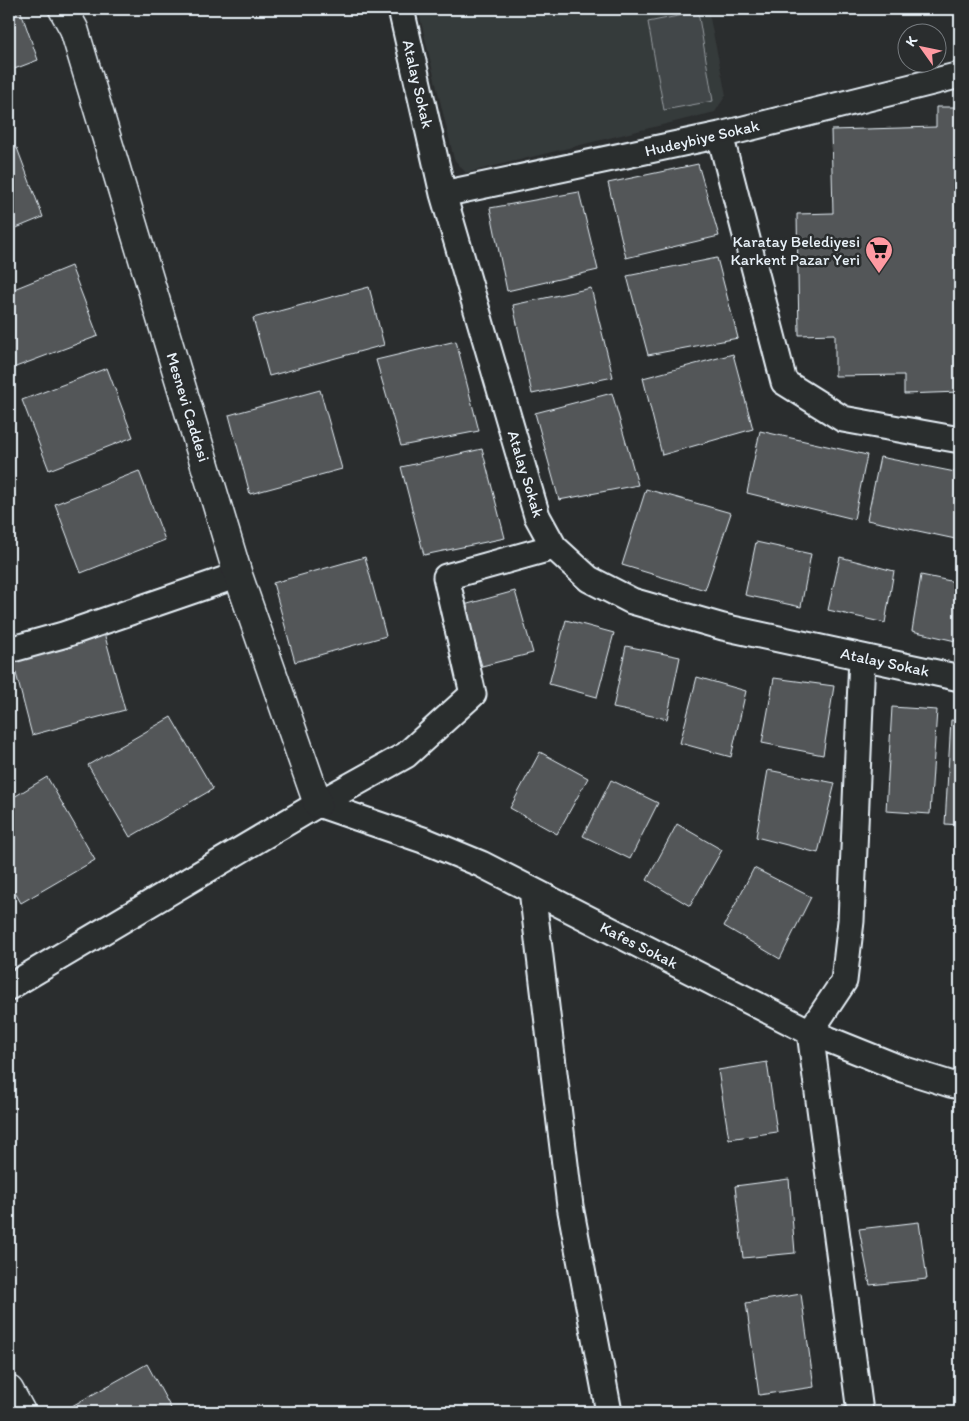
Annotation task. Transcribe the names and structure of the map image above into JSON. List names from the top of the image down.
{
  "streets": {
    "street": [
      "Atalay Sokak",
      "Hudeybiye Sokak",
      "Mesnevi Caddesi",
      "Kafes Sokak"
    ]
  },
  "crossings": [
    ["Atalay Sokak", "Hudeybiye Sokak"],
    ["Mesnevi Caddesi", "Kafes Sokak"]
  ],
  "places": {
    "supermarket": ["Karatay Belediyesi Karkent Pazar Yeri"]
  },
  "north": "top left"
}
